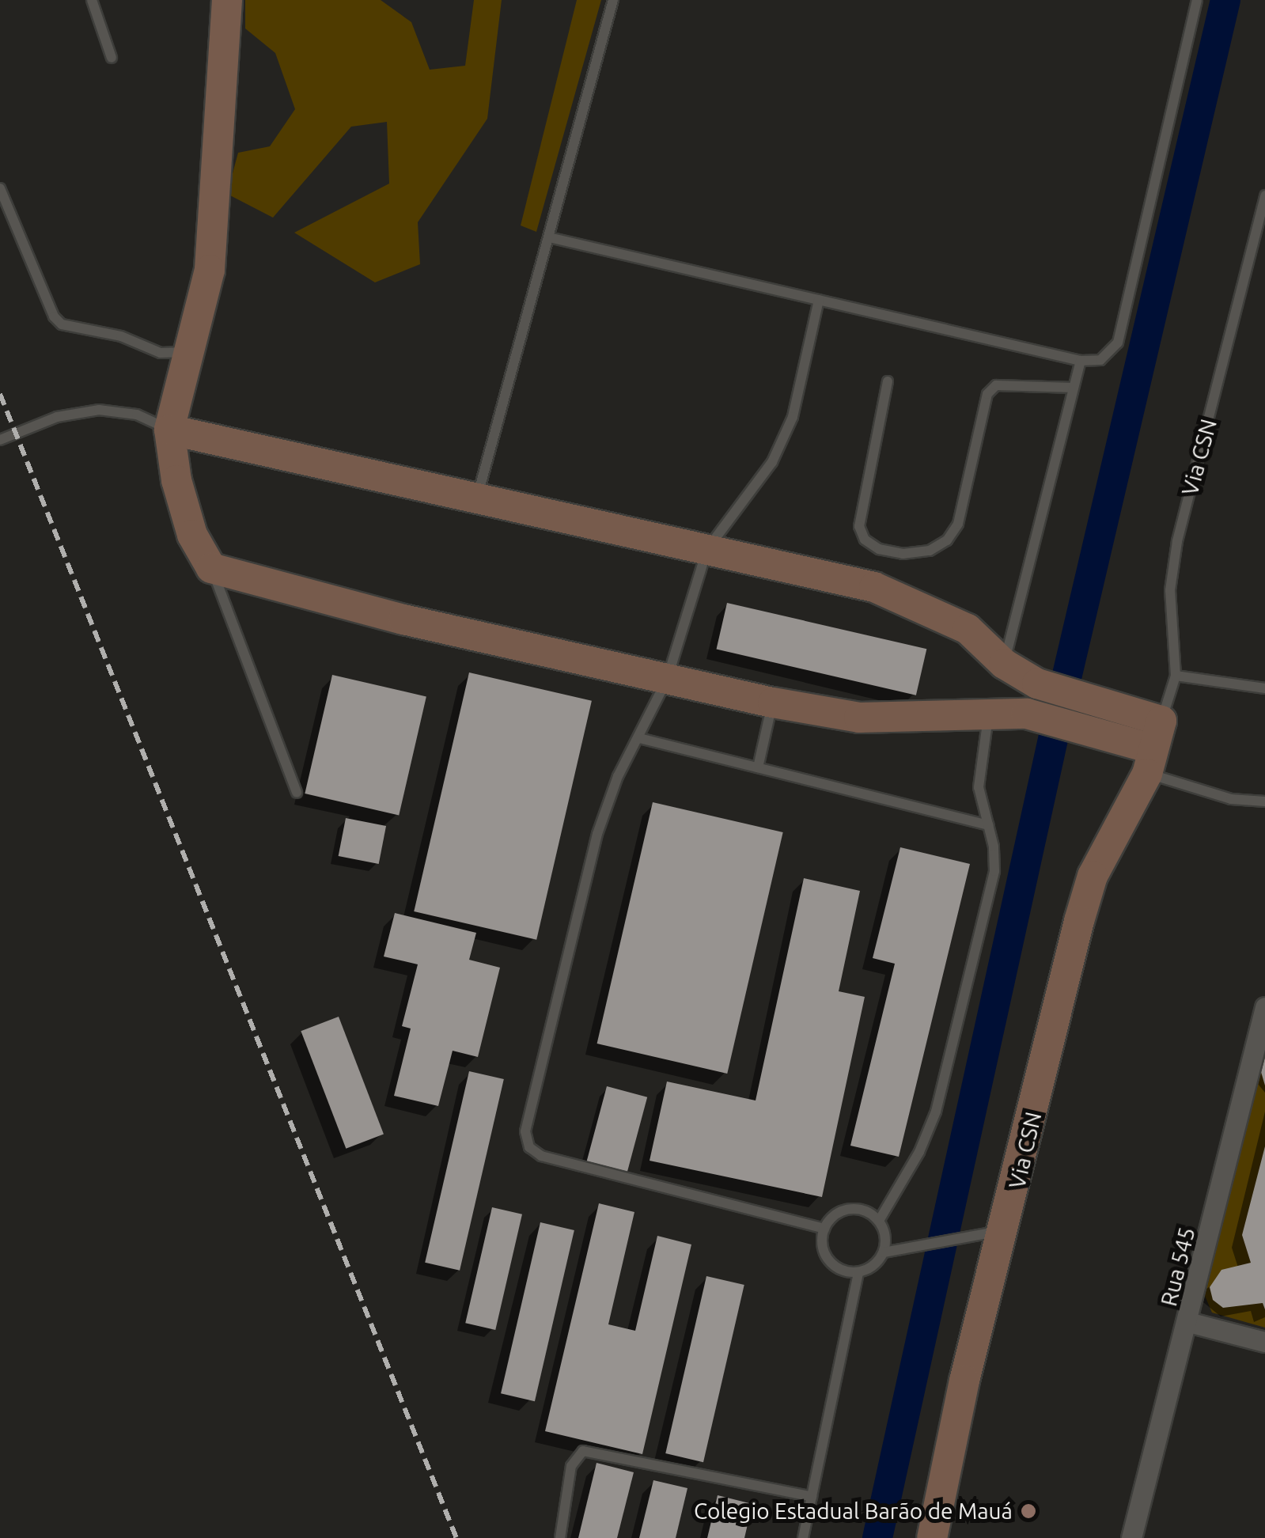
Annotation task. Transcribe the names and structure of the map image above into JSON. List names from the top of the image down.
{
  "streets": {
    "street": ["Via CSN", "Rua 545"]
  },
  "places": ["Colegio Estadual Barão de Mauá"]
}
